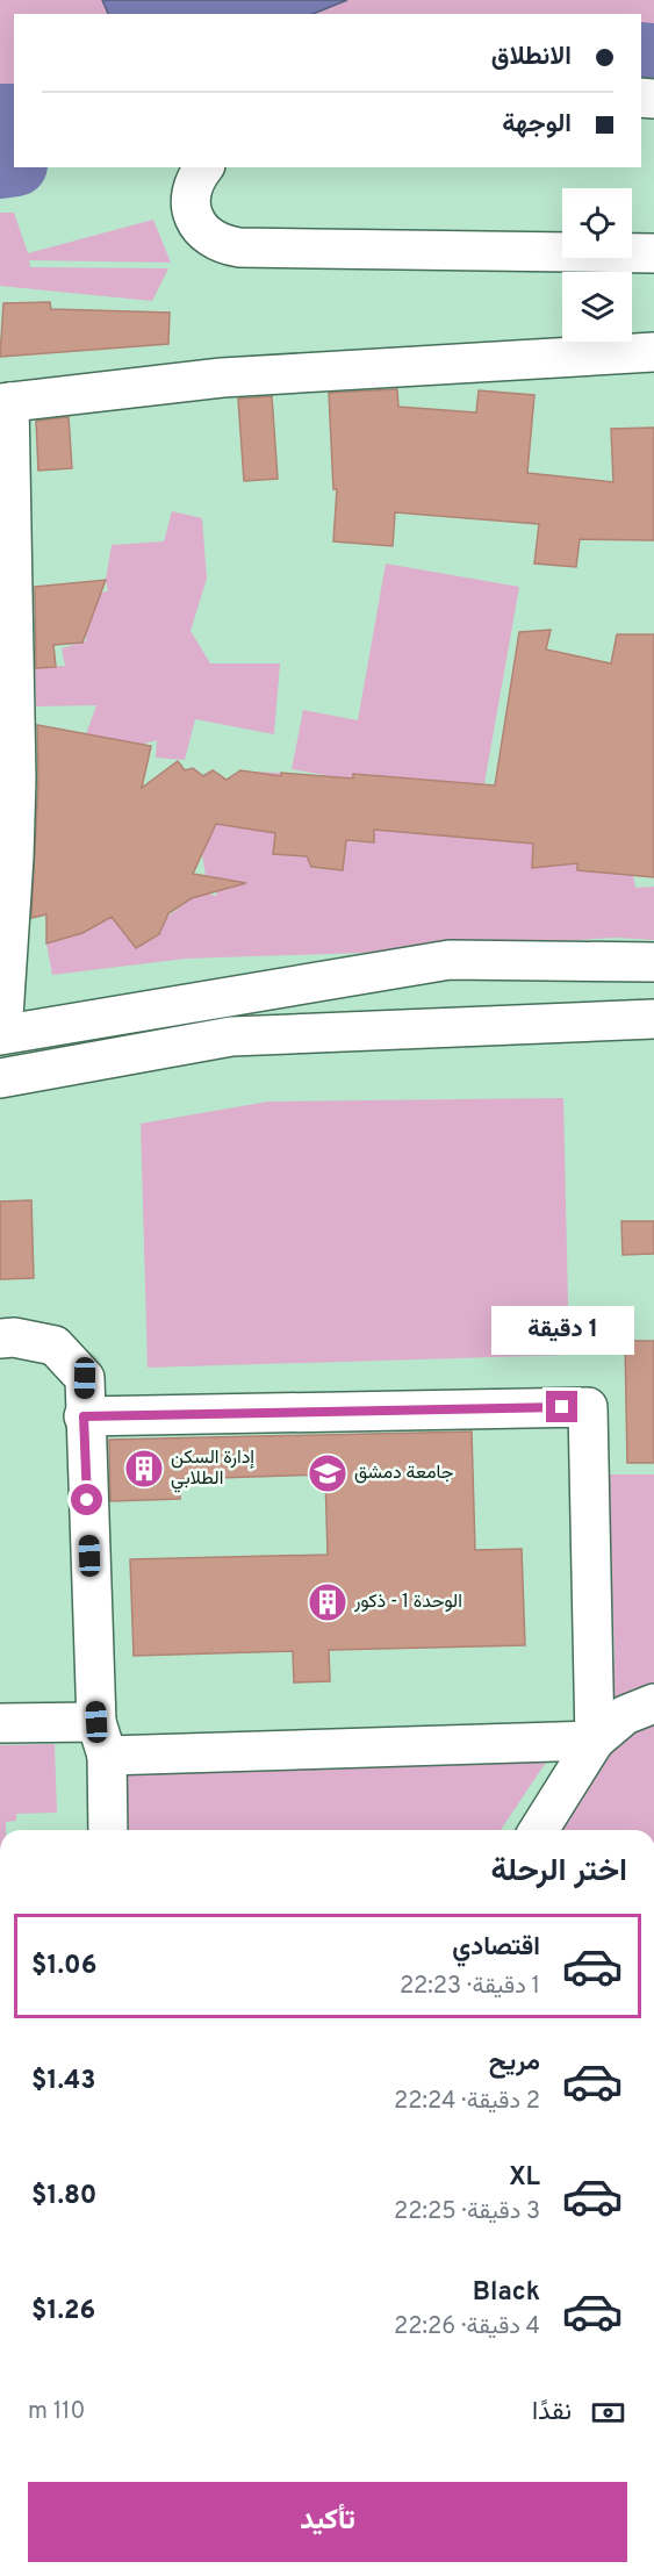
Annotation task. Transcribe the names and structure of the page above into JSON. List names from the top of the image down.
{
  "places": {
    "building": ["إدارة السكن الطلابي", "الوحدة 1 - ذكور"],
    "school or university": ["جامعة دمشق"]
  },
  "page": {
    "banner": ["الانطلاق", "الوجهة"],
    "bubble": "1 دقيقة",
    "heading": "اختر الرحلة",
    "list": [
      {
        "name": "اقتصادي",
        "note": "1 دقيقة · 22:23",
        "value": "$1.06"
      },
      {
        "name": "مريح",
        "note": "2 دقيقة · 22:24",
        "value": "$1.43"
      },
      {
        "name": "XL",
        "note": "3 دقيقة · 22:25",
        "value": "$1.80"
      },
      {
        "name": "Black",
        "note": "4 دقيقة · 22:26",
        "value": "$1.26"
      }
    ],
    "pay": ["نقدًا", "110 m"],
    "buttons": "تأكيد"
  }
}
